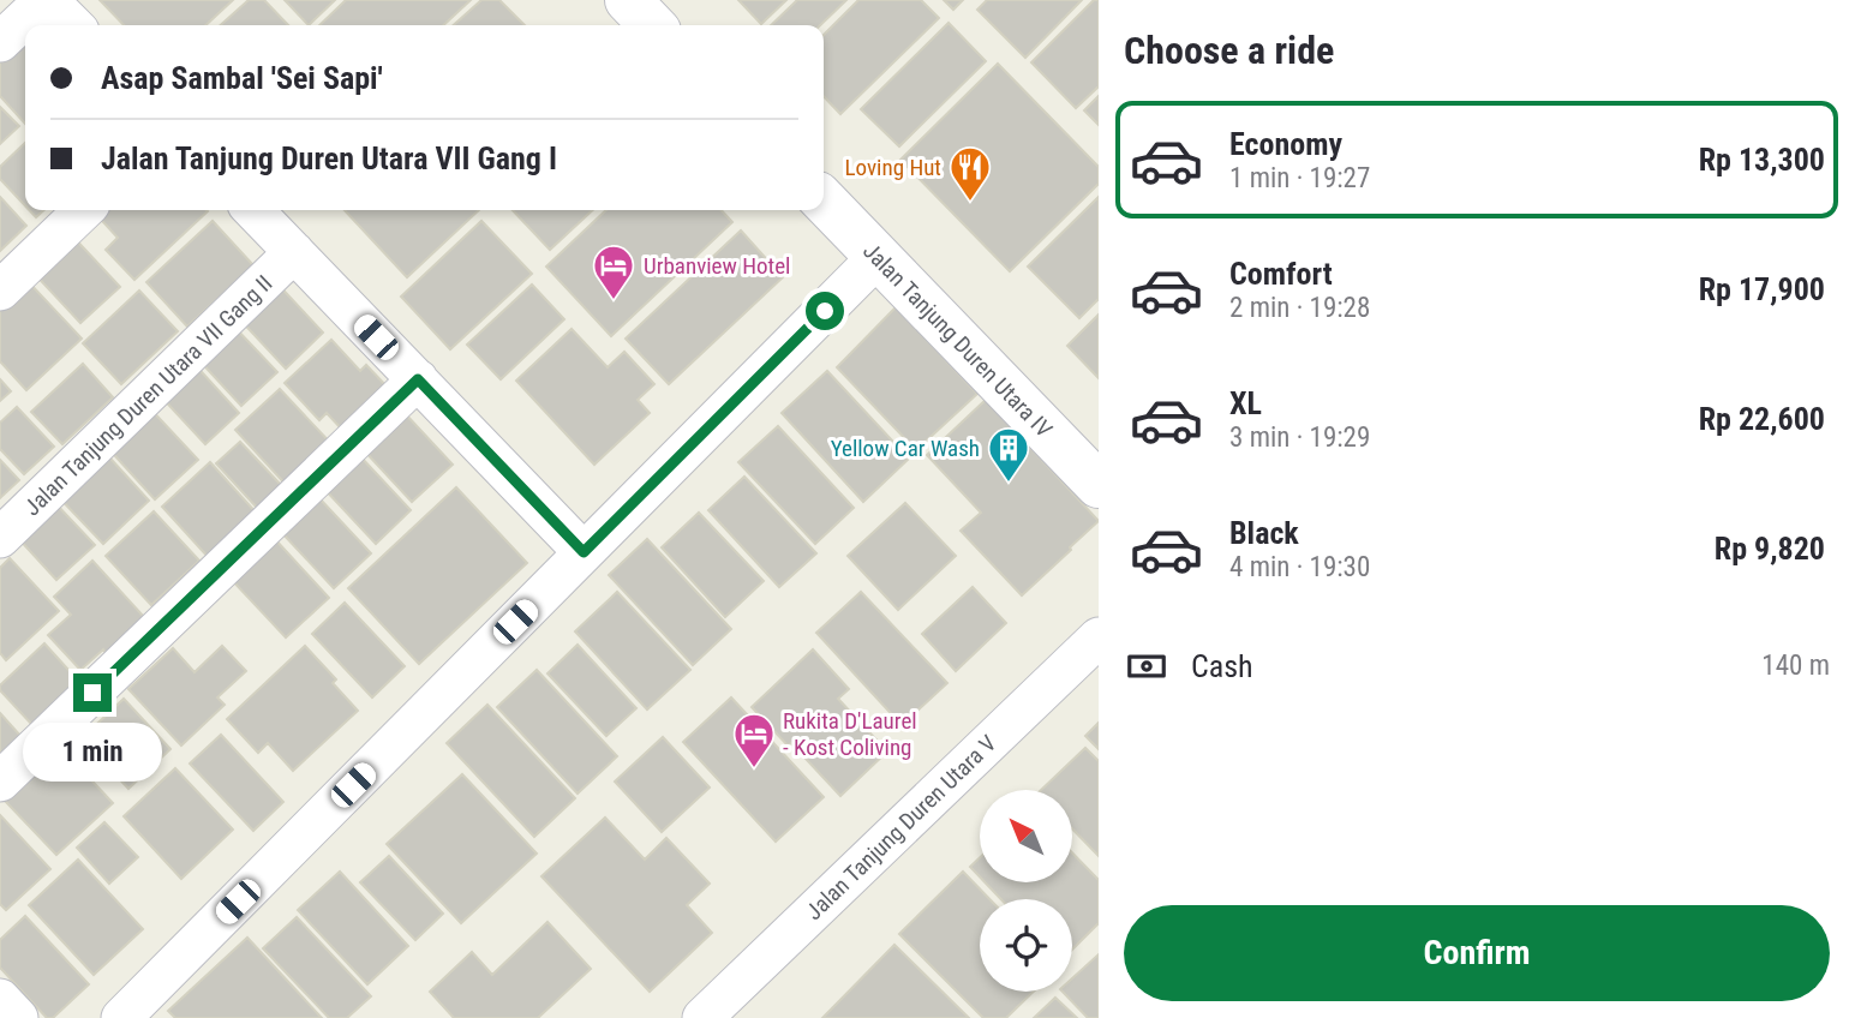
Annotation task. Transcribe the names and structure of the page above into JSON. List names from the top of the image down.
{
  "streets": {
    "street": ["Jalan Tanjung Duren Utara IV", "Jalan Tanjung Duren Utara VII Gang II", "Jalan Tanjung Duren Utara V"]
  },
  "places": {
    "restaurant": ["Loving Hut"],
    "hotel": ["Urbanview Hotel", "Rukita D'Laurel - Kost Coliving"],
    "building": ["Yellow Car Wash"]
  },
  "north": "top left",
  "page": {
    "heading": "Choose a ride",
    "banner": ["Asap Sambal 'Sei Sapi'", "Jalan Tanjung Duren Utara VII Gang I"],
    "list": [
      {
        "name": "Economy",
        "note": "1 min · 19:27",
        "value": "Rp 13,300"
      },
      {
        "name": "Comfort",
        "note": "2 min · 19:28",
        "value": "Rp 17,900"
      },
      {
        "name": "XL",
        "note": "3 min · 19:29",
        "value": "Rp 22,600"
      },
      {
        "name": "Black",
        "note": "4 min · 19:30",
        "value": "Rp 9,820"
      }
    ],
    "pay": ["Cash", "140 m"],
    "bubble": "1 min",
    "buttons": "Confirm"
  }
}
